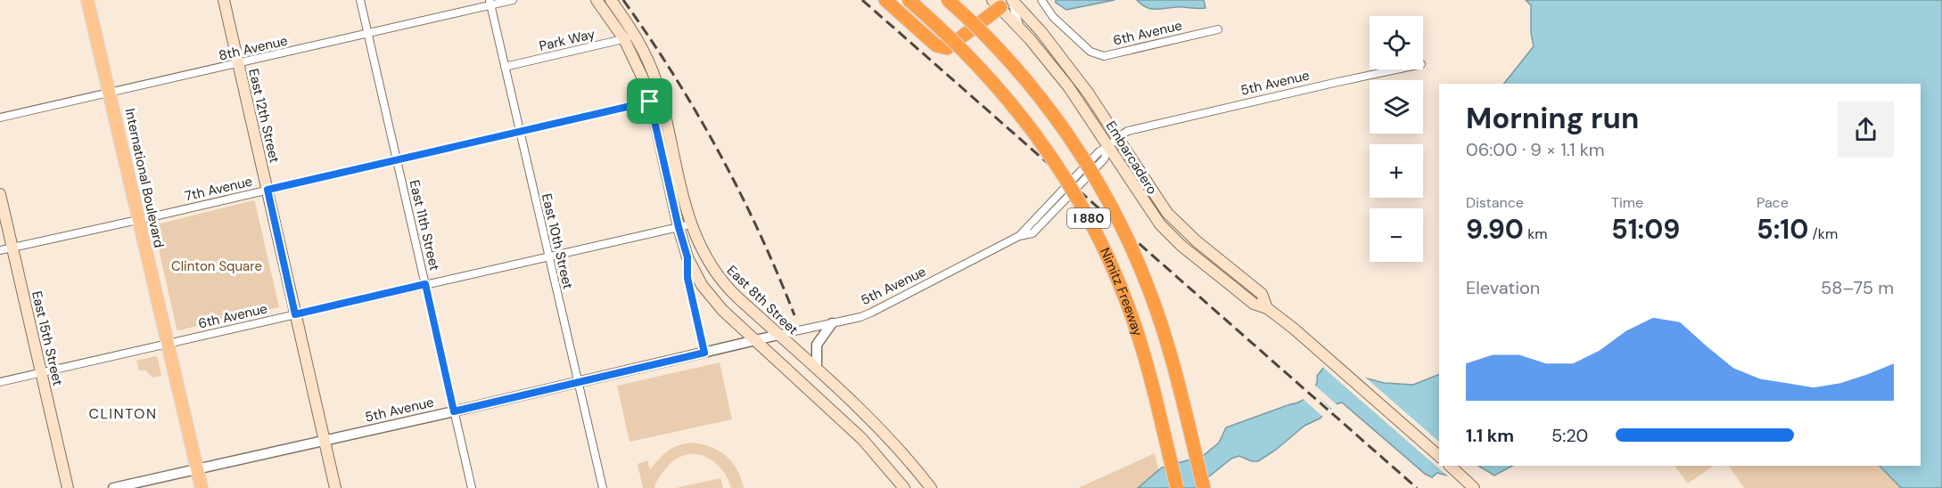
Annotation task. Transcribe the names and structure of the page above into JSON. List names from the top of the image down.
{
  "streets": {
    "highway": ["I 880", "Nimitz Freeway"],
    "main road": [
      "East 12th Street",
      "Embarcadero",
      "International Boulevard",
      "East 8th Street",
      "East 15th Street"
    ],
    "street": [
      "6th Avenue",
      "Park Way",
      "8th Avenue",
      "5th Avenue",
      "7th Avenue",
      "East 11th Street",
      "East 10th Street"
    ]
  },
  "crossings": [
    ["6th Avenue", "East 12th Street"],
    ["6th Avenue", "International Boulevard"],
    ["6th Avenue", "East 11th Street"],
    ["6th Avenue", "East 10th Street"],
    ["6th Avenue", "East 8th Street"],
    ["6th Avenue", "East 15th Street"],
    ["Park Way", "East 10th Street"],
    ["Park Way", "East 8th Street"],
    ["8th Avenue", "East 12th Street"],
    ["8th Avenue", "International Boulevard"],
    ["8th Avenue", "East 11th Street"],
    ["8th Avenue", "East 10th Street"],
    ["5th Avenue", "East 12th Street"],
    ["5th Avenue", "Embarcadero"],
    ["5th Avenue", "International Boulevard"],
    ["5th Avenue", "East 11th Street"],
    ["5th Avenue", "East 10th Street"],
    ["5th Avenue", "East 8th Street"],
    ["East 12th Street", "7th Avenue"],
    ["International Boulevard", "7th Avenue"],
    ["7th Avenue", "East 11th Street"],
    ["7th Avenue", "East 10th Street"],
    ["7th Avenue", "East 8th Street"],
    ["7th Avenue", "East 15th Street"]
  ],
  "districts": ["CLINTON"],
  "parks": ["Clinton Square"],
  "page": {
    "map_buttons": ["+", "−"],
    "heading": ["Morning run", "06:00 · 9 × 1.1 km"],
    "stats": [
      ["Distance", "9.90 km"],
      ["Time", "51:09"],
      ["Pace", "5:10 /km"]
    ],
    "chart": ["Elevation", "58–75 m"],
    "list": [
      {
        "name": "1.1 km",
        "note": "5:20"
      }
    ]
  }
}
